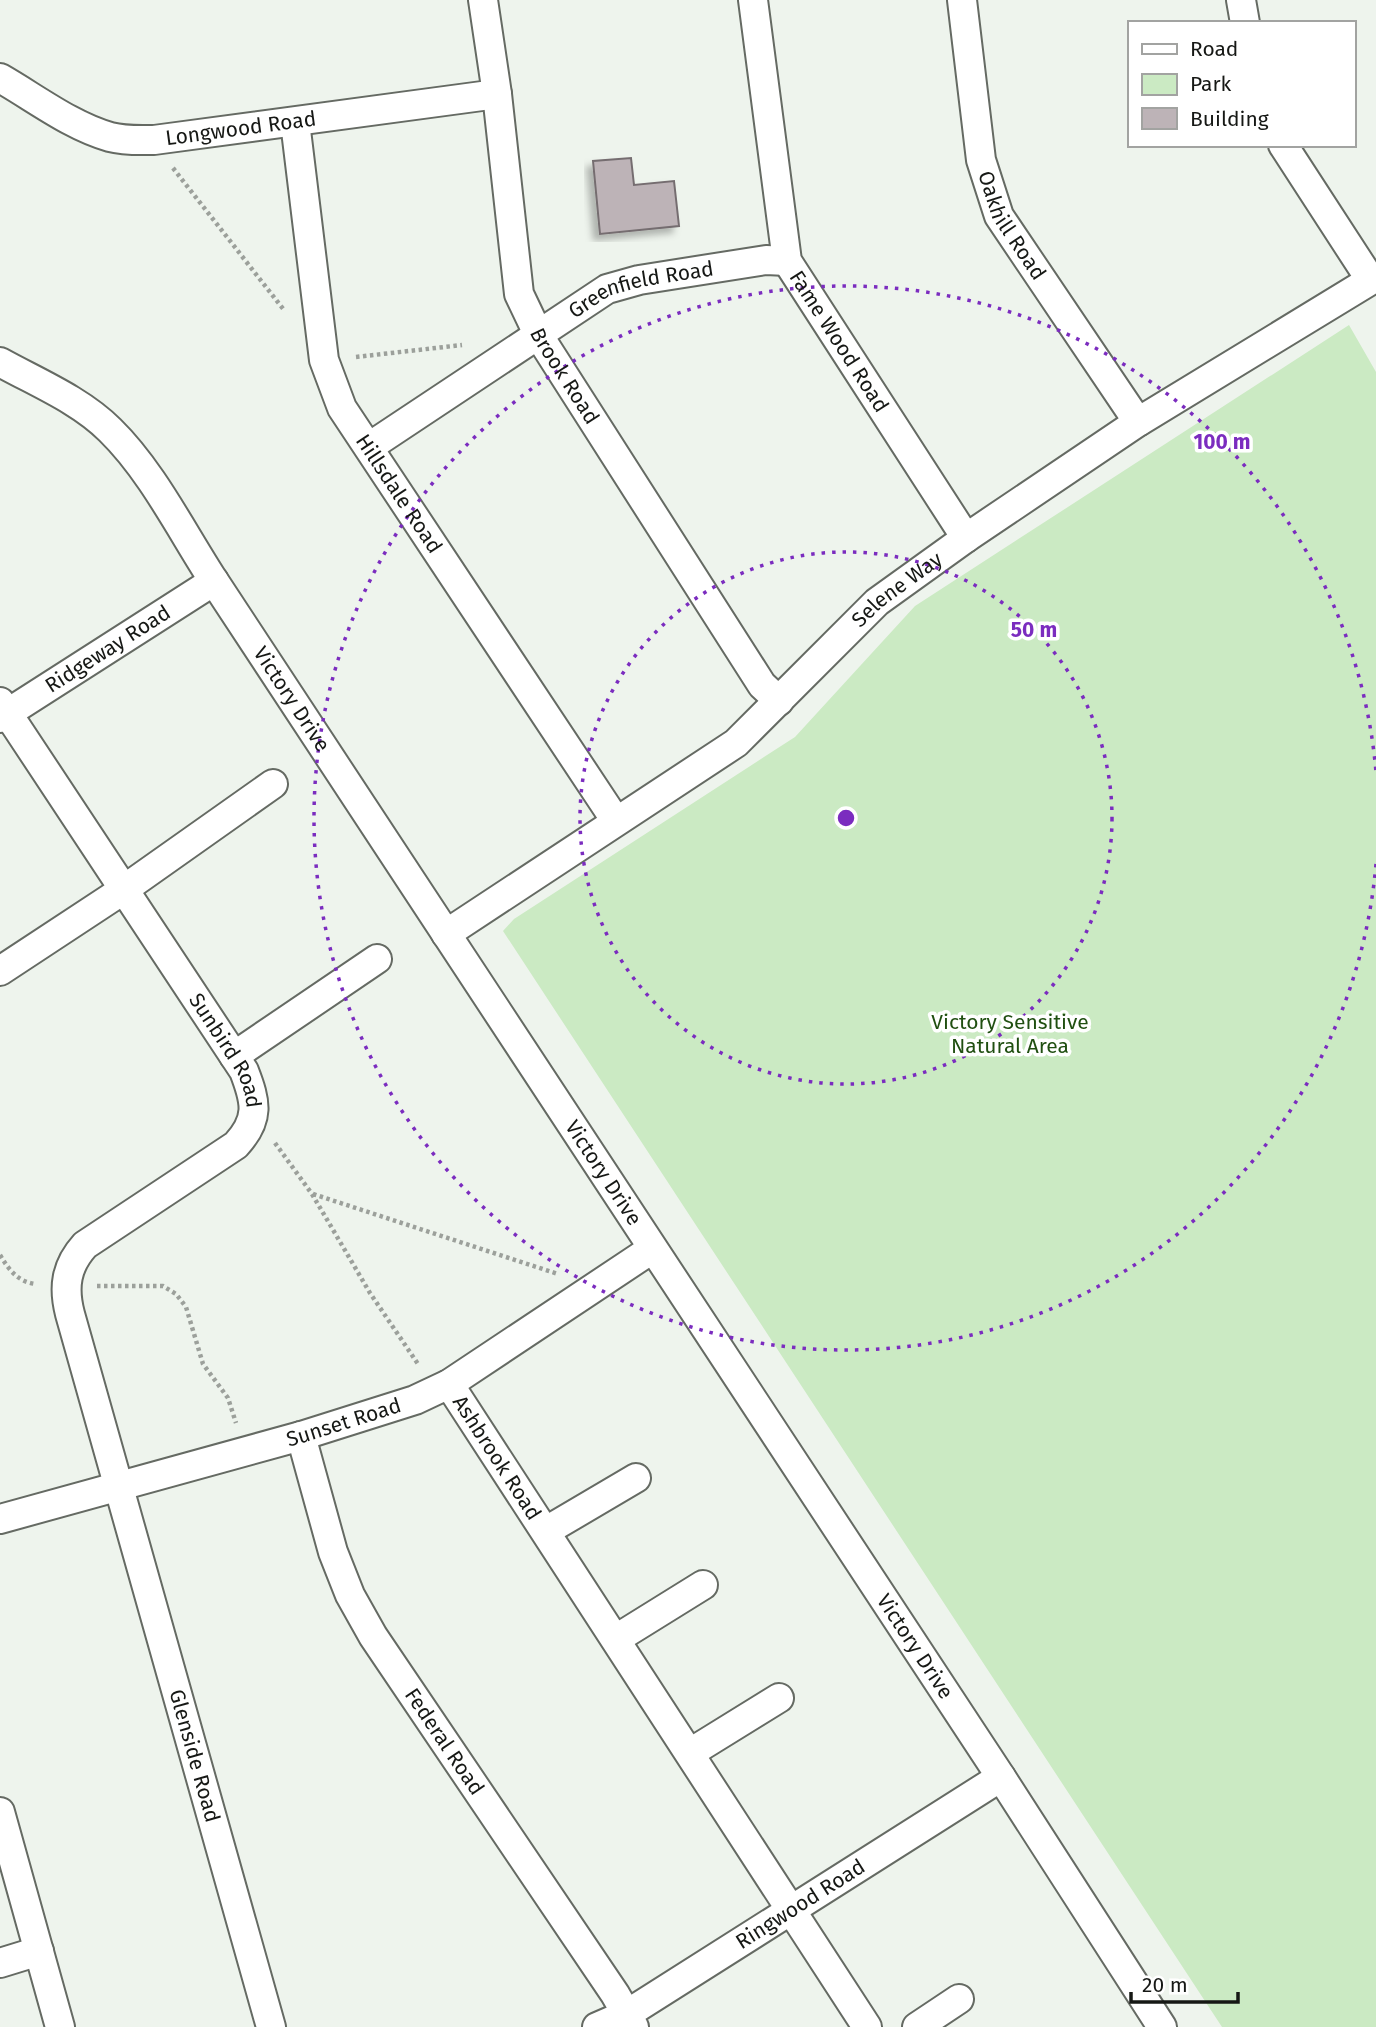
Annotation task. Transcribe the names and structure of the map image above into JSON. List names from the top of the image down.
{
  "streets": {
    "street": [
      "Longwood Road",
      "Oakhill Road",
      "Greenfield Road",
      "Fame Wood Road",
      "Brook Road",
      "Hillsdale Road",
      "Selene Way",
      "Ridgeway Road",
      "Victory Drive",
      "Sunbird Road",
      "Sunset Road",
      "Ashbrook Road",
      "Federal Road",
      "Glenside Road",
      "Ringwood Road"
    ]
  },
  "crossings": [
    ["Longwood Road", "Brook Road"],
    ["Longwood Road", "Hillsdale Road"],
    ["Oakhill Road", "Selene Way"],
    ["Greenfield Road", "Fame Wood Road"],
    ["Greenfield Road", "Brook Road"],
    ["Greenfield Road", "Hillsdale Road"],
    ["Fame Wood Road", "Selene Way"],
    ["Brook Road", "Selene Way"],
    ["Hillsdale Road", "Selene Way"],
    ["Selene Way", "Victory Drive"],
    ["Ridgeway Road", "Victory Drive"],
    ["Ridgeway Road", "Sunbird Road"],
    ["Victory Drive", "Sunset Road"],
    ["Victory Drive", "Ringwood Road"],
    ["Sunbird Road", "Sunset Road"],
    ["Sunbird Road", "Glenside Road"],
    ["Sunset Road", "Ashbrook Road"],
    ["Sunset Road", "Federal Road"],
    ["Sunset Road", "Glenside Road"],
    ["Ashbrook Road", "Ringwood Road"],
    ["Federal Road", "Ringwood Road"]
  ],
  "parks": ["Victory Sensitive Natural Area"],
  "legend": ["Road", "Park", "Building"],
  "scale_bar": "20 m",
  "rings": ["100 m", "50 m"]
}
